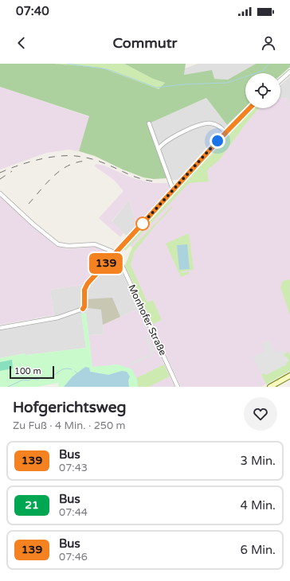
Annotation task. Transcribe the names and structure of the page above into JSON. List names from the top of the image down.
{
  "streets": {
    "street": ["Monhofer Straße"]
  },
  "lines": ["bus line 139"],
  "scale_bar": "100 m",
  "page": {
    "status": "07:40",
    "header": "Commutr",
    "on_map": "139",
    "scale": "100 m",
    "heading": ["Hofgerichtsweg", "Zu Fuß · 4 Min. · 250 m"],
    "list": [
      {
        "mark": "139",
        "name": "Bus",
        "note": "07:43",
        "value": "3 Min."
      },
      {
        "mark": "21",
        "name": "Bus",
        "note": "07:44",
        "value": "4 Min."
      },
      {
        "mark": "139",
        "name": "Bus",
        "note": "07:46",
        "value": "6 Min."
      }
    ]
  }
}
